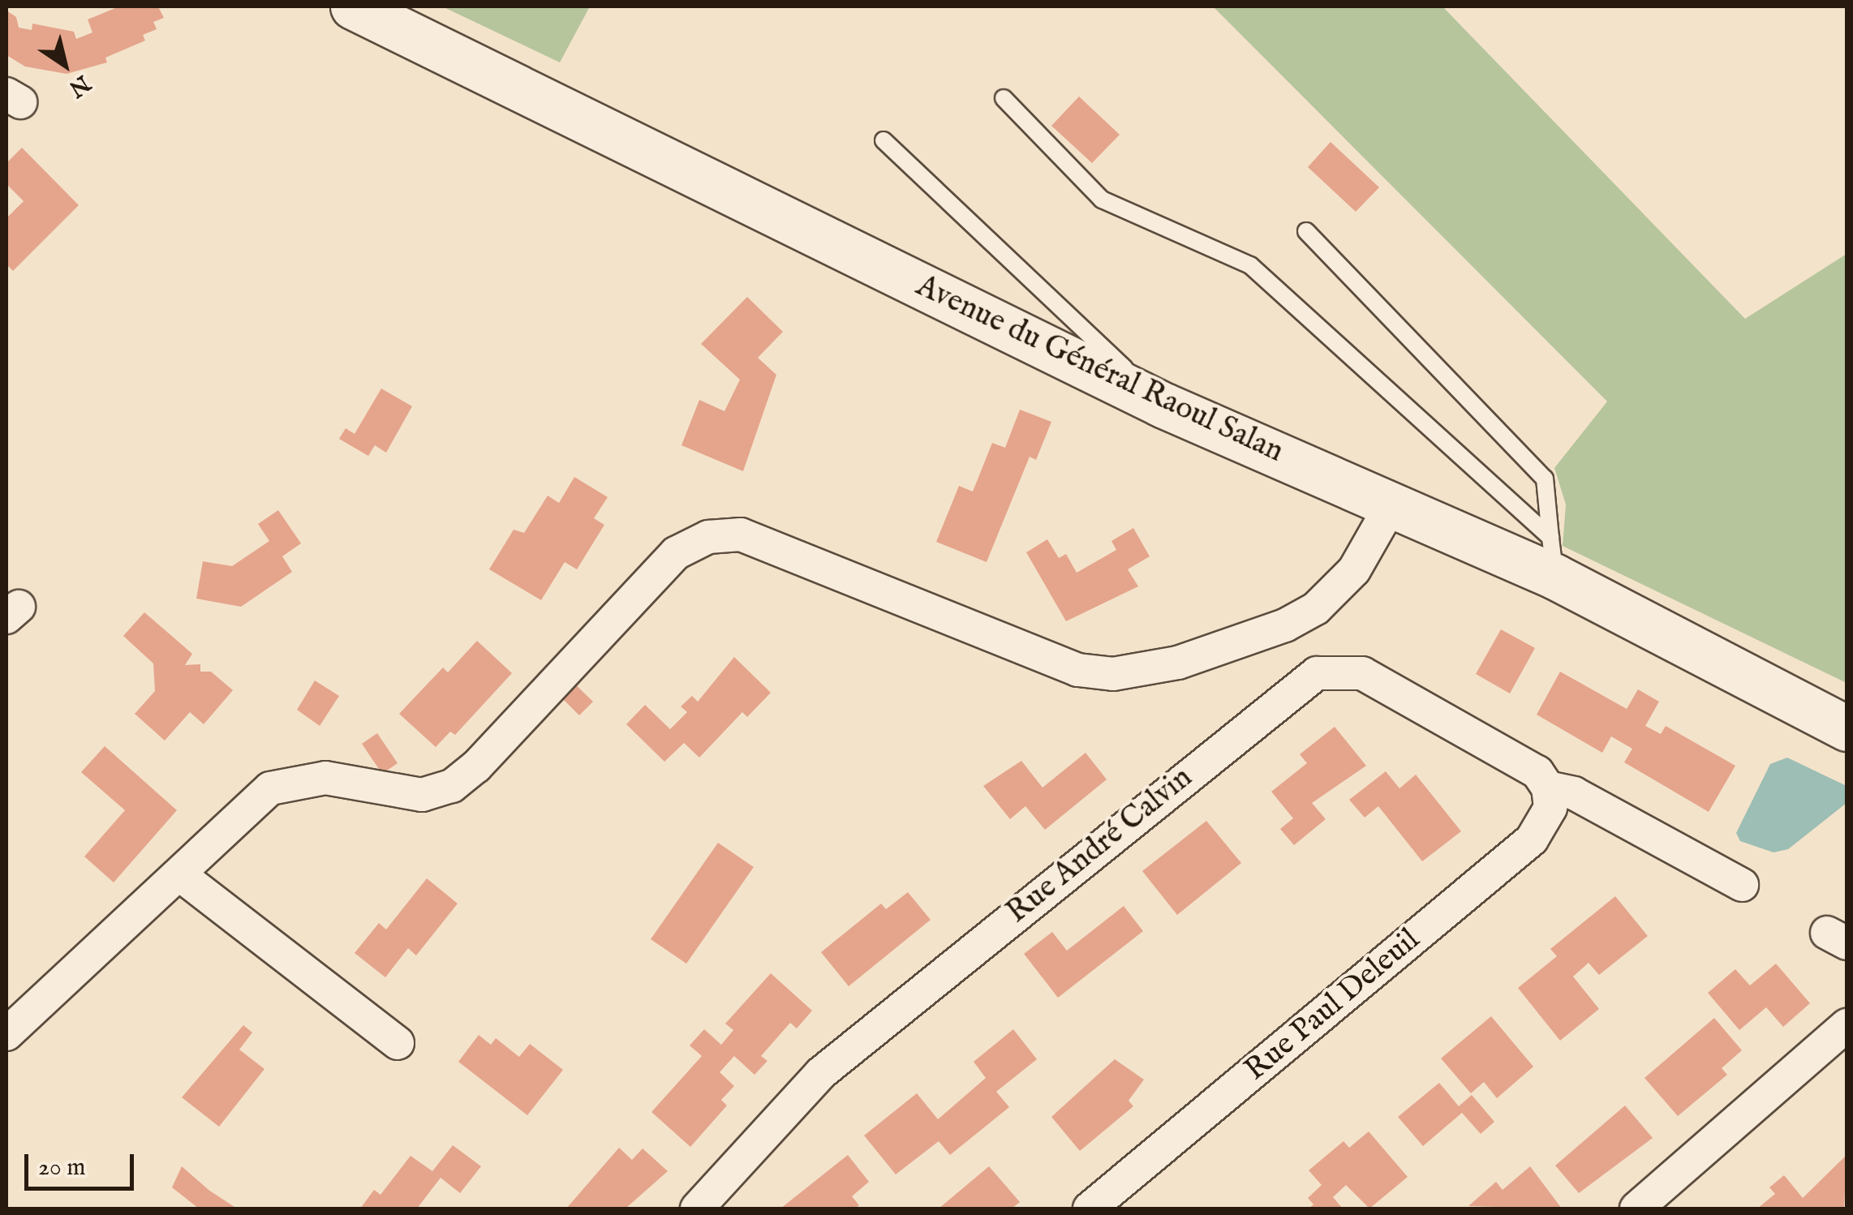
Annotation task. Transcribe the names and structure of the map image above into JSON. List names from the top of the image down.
{
  "streets": {
    "main road": ["Avenue du Général Raoul Salan"],
    "street": ["Rue André Calvin", "Rue Paul Deleuil"]
  },
  "crossings": [
    ["Rue André Calvin", "Rue Paul Deleuil"]
  ],
  "scale_bar": "20 m",
  "north": "bottom right"
}
